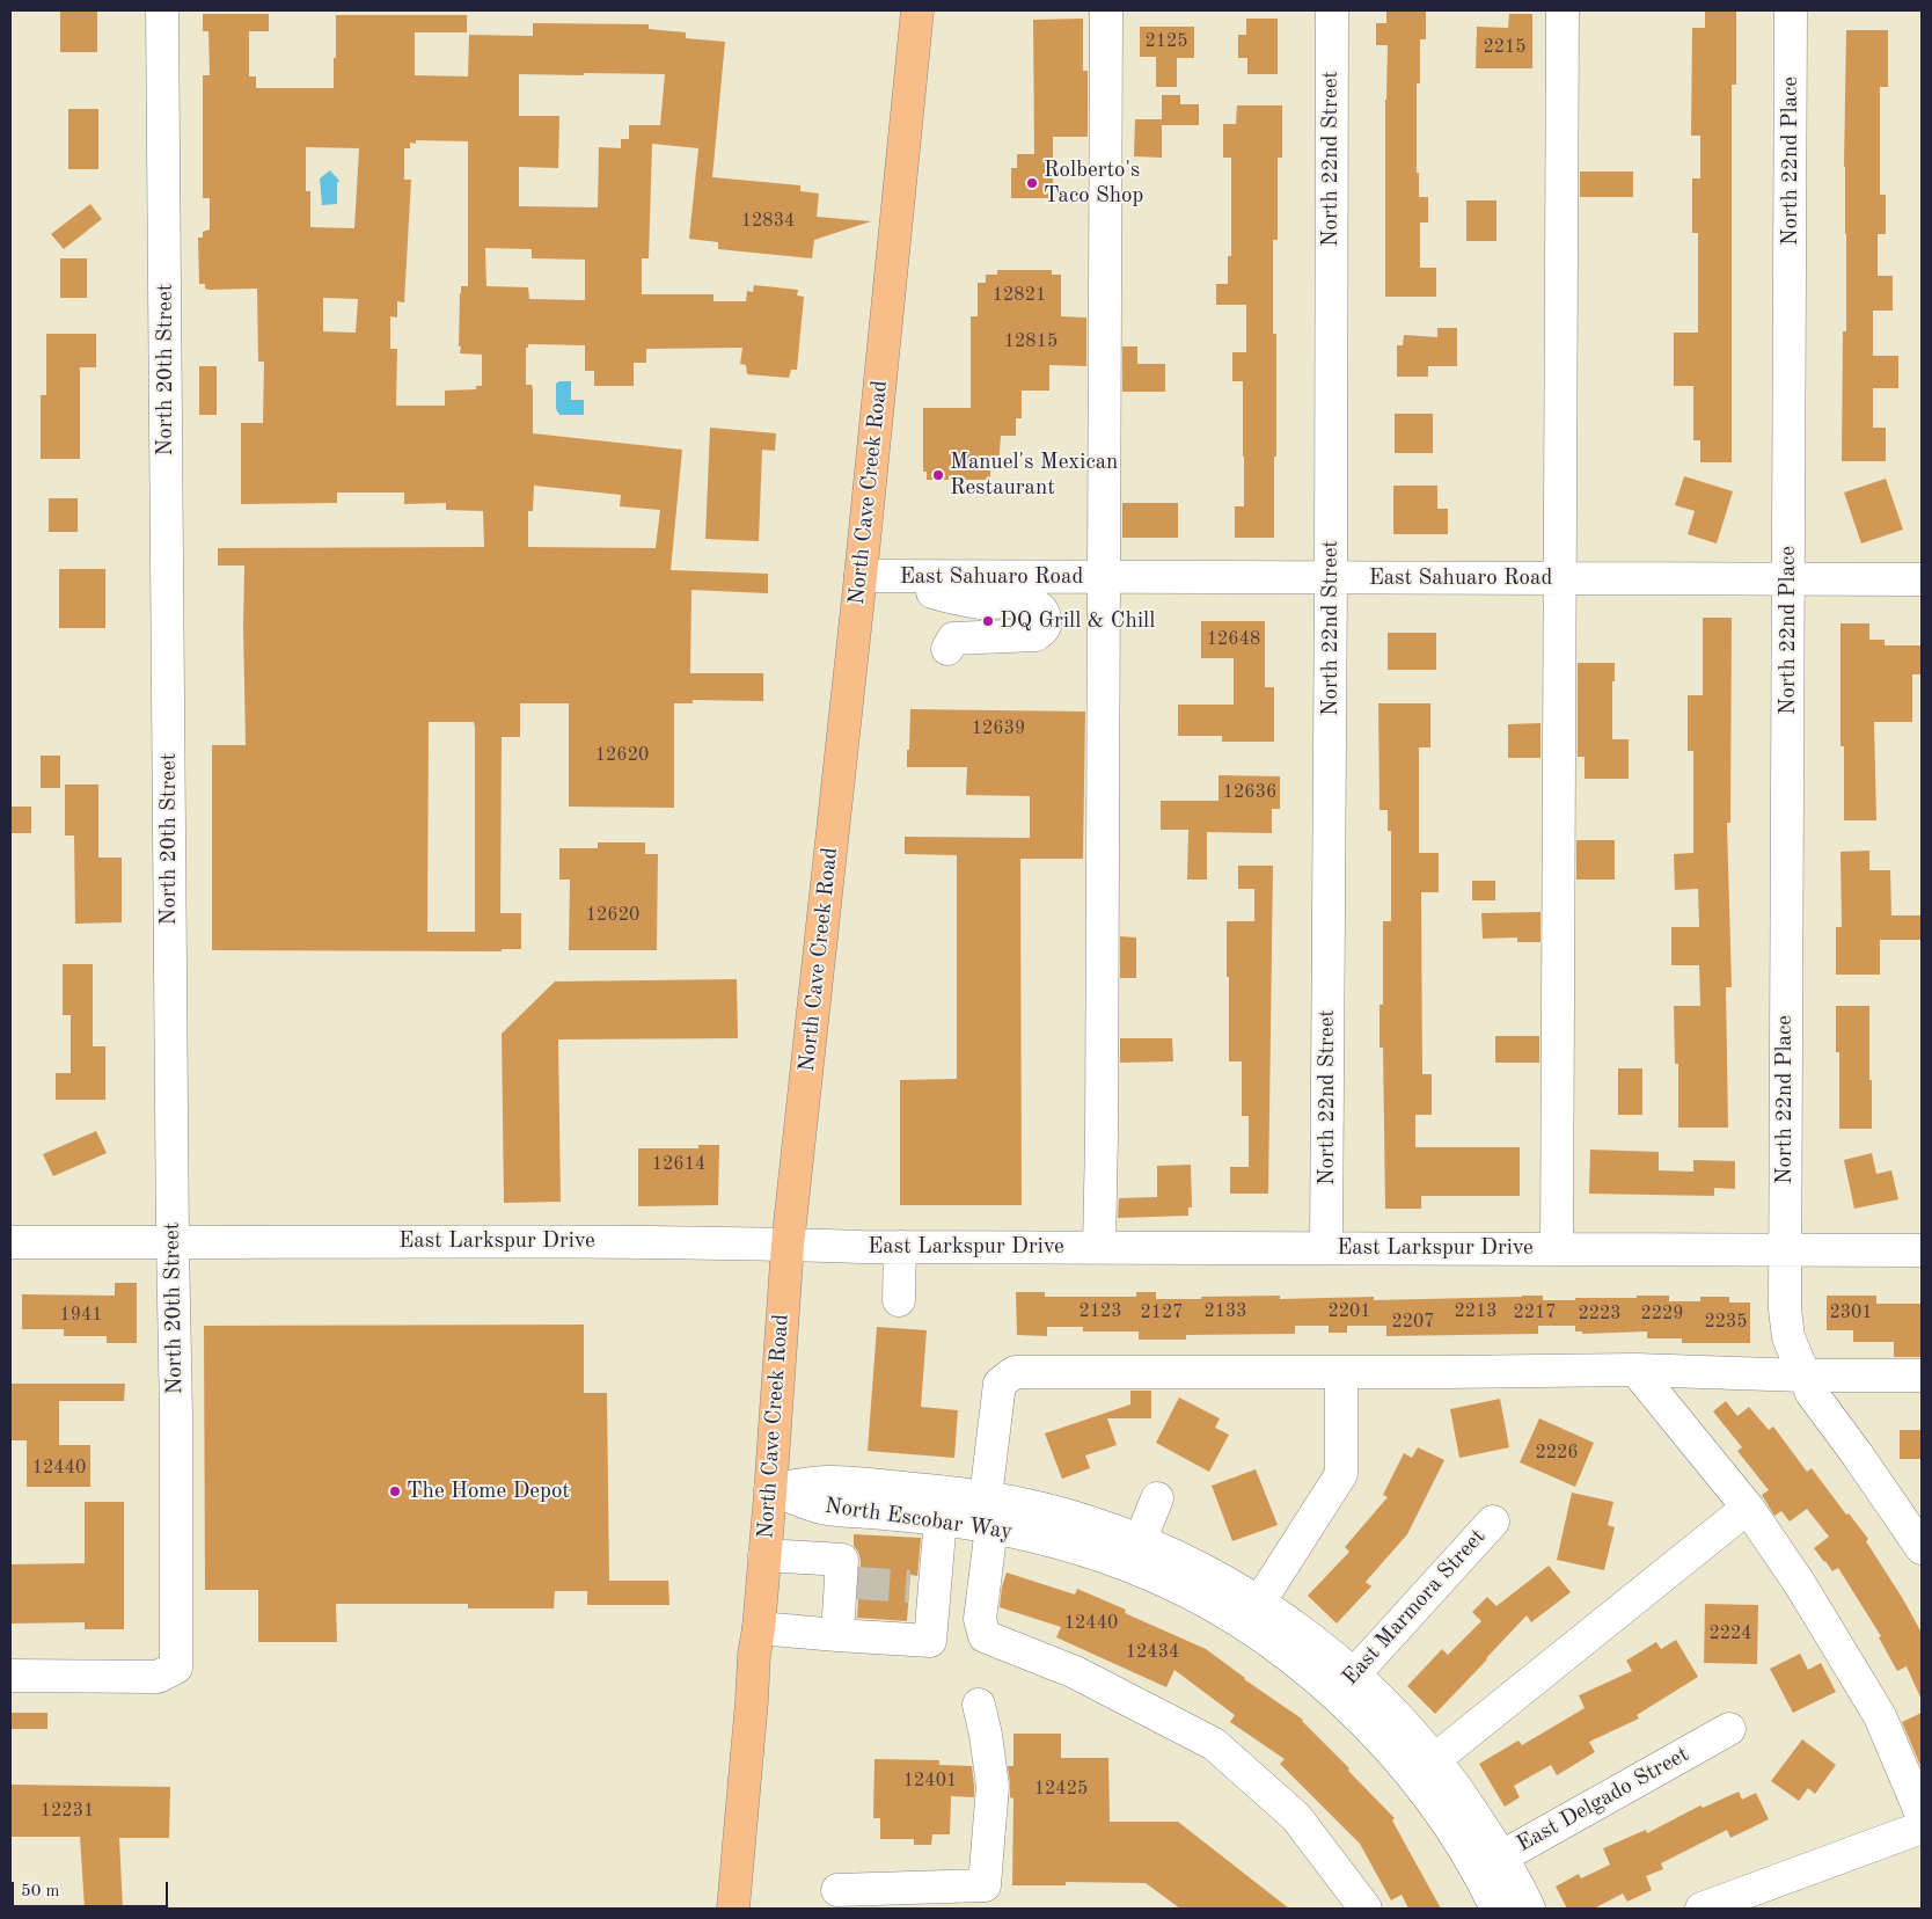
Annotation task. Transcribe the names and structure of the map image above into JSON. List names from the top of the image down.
{
  "streets": {
    "main road": ["North Cave Creek Road"],
    "street": [
      "North 22nd Street",
      "North 22nd Place",
      "North 20th Street",
      "East Sahuaro Road",
      "East Larkspur Drive",
      "North Escobar Way",
      "East Marmora Street",
      "East Delgado Street"
    ]
  },
  "crossings": [
    ["North 22nd Street", "East Sahuaro Road"],
    ["North 22nd Street", "East Larkspur Drive"],
    ["North 22nd Place", "East Sahuaro Road"],
    ["North 22nd Place", "East Larkspur Drive"],
    ["North 20th Street", "East Larkspur Drive"],
    ["North Cave Creek Road", "East Sahuaro Road"],
    ["North Cave Creek Road", "East Larkspur Drive"],
    ["North Cave Creek Road", "North Escobar Way"],
    ["North Escobar Way", "East Marmora Street"],
    ["North Escobar Way", "East Delgado Street"]
  ],
  "places": [
    "Rolberto's Taco Shop",
    "Manuel's Mexican Restaurant",
    "DQ Grill & Chill",
    "The Home Depot"
  ],
  "house_numbers": [
    "2125",
    "2215",
    "12834",
    "12821",
    "12815",
    "12648",
    "12639",
    "12620",
    "12636",
    "12620",
    "12614",
    "2123",
    "2133",
    "2201",
    "2213",
    "2127",
    "2217",
    "2301",
    "2223",
    "2229",
    "1941",
    "2207",
    "2235",
    "2226",
    "12440",
    "12440",
    "2224",
    "12434",
    "12401",
    "12425",
    "12231"
  ],
  "scale_bar": "50 m"
}
